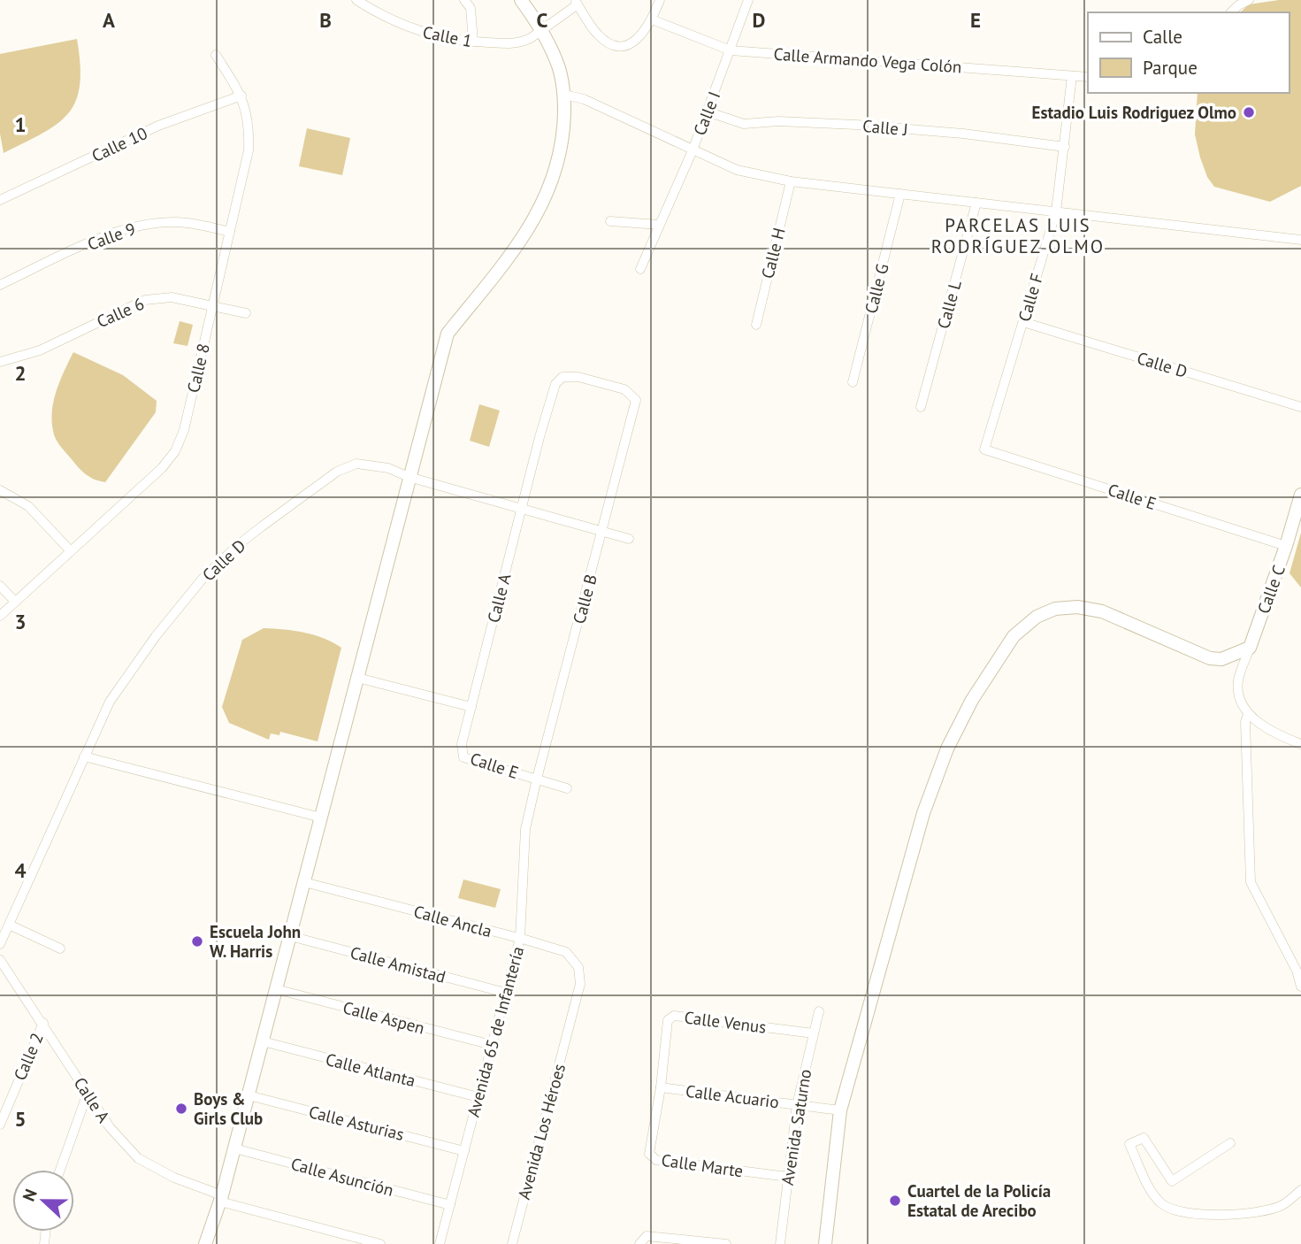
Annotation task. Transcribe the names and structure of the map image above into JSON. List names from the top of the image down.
{
  "streets": {
    "street": [
      "Calle 1",
      "Calle Armando Vega Colón",
      "Calle I",
      "Calle J",
      "Calle 10",
      "Calle 9",
      "Calle H",
      "Calle G",
      "Calle F",
      "Calle L",
      "Calle 6",
      "Calle D",
      "Calle 8",
      "Calle E",
      "Calle C",
      "Calle A",
      "Calle B",
      "Calle Ancla",
      "Calle Amistad",
      "Calle Aspen",
      "Calle Venus",
      "Avenida 65 de Infantería",
      "Calle 2",
      "Calle Atlanta",
      "Calle Acuario",
      "Calle Asturias",
      "Avenida Saturno",
      "Avenida Los Héroes",
      "Calle Marte",
      "Calle Asunción"
    ]
  },
  "crossings": [
    ["Calle Armando Vega Colón", "Calle I"],
    ["Calle Armando Vega Colón", "Calle F"],
    ["Calle I", "Calle J"],
    ["Calle J", "Calle F"],
    ["Calle 10", "Calle 8"],
    ["Calle 9", "Calle 8"],
    ["Calle F", "Calle D"],
    ["Calle F", "Calle E"],
    ["Calle 6", "Calle 8"],
    ["Calle D", "Calle A"],
    ["Calle D", "Calle B"],
    ["Calle E", "Calle C"],
    ["Calle E", "Calle A"],
    ["Calle E", "Calle B"],
    ["Calle E", "Avenida 65 de Infantería"],
    ["Calle A", "Calle B"],
    ["Calle A", "Calle 2"],
    ["Calle B", "Avenida 65 de Infantería"],
    ["Calle Ancla", "Avenida 65 de Infantería"],
    ["Calle Ancla", "Avenida Los Héroes"],
    ["Calle Amistad", "Avenida 65 de Infantería"],
    ["Calle Aspen", "Avenida 65 de Infantería"],
    ["Calle Venus", "Calle Acuario"],
    ["Calle Venus", "Avenida Saturno"],
    ["Calle Venus", "Calle Marte"],
    ["Avenida 65 de Infantería", "Calle Atlanta"],
    ["Avenida 65 de Infantería", "Calle Asturias"],
    ["Avenida 65 de Infantería", "Calle Asunción"],
    ["Calle Acuario", "Avenida Saturno"],
    ["Calle Acuario", "Calle Marte"],
    ["Avenida Saturno", "Calle Marte"]
  ],
  "districts": ["PARCELAS LUIS RODRÍGUEZ OLMO"],
  "places": [
    "Estadio Luis Rodriguez Olmo",
    "Escuela John W. Harris",
    "Boys & Girls Club",
    "Cuartel de la Policía Estatal de Arecibo"
  ],
  "legend": ["Calle", "Parque"],
  "north": "left",
  "grid": {
    "columns": [
      "A",
      "B",
      "C",
      "D",
      "E"
    ],
    "rows": [
      "1",
      "2",
      "3",
      "4",
      "5"
    ]
  }
}
